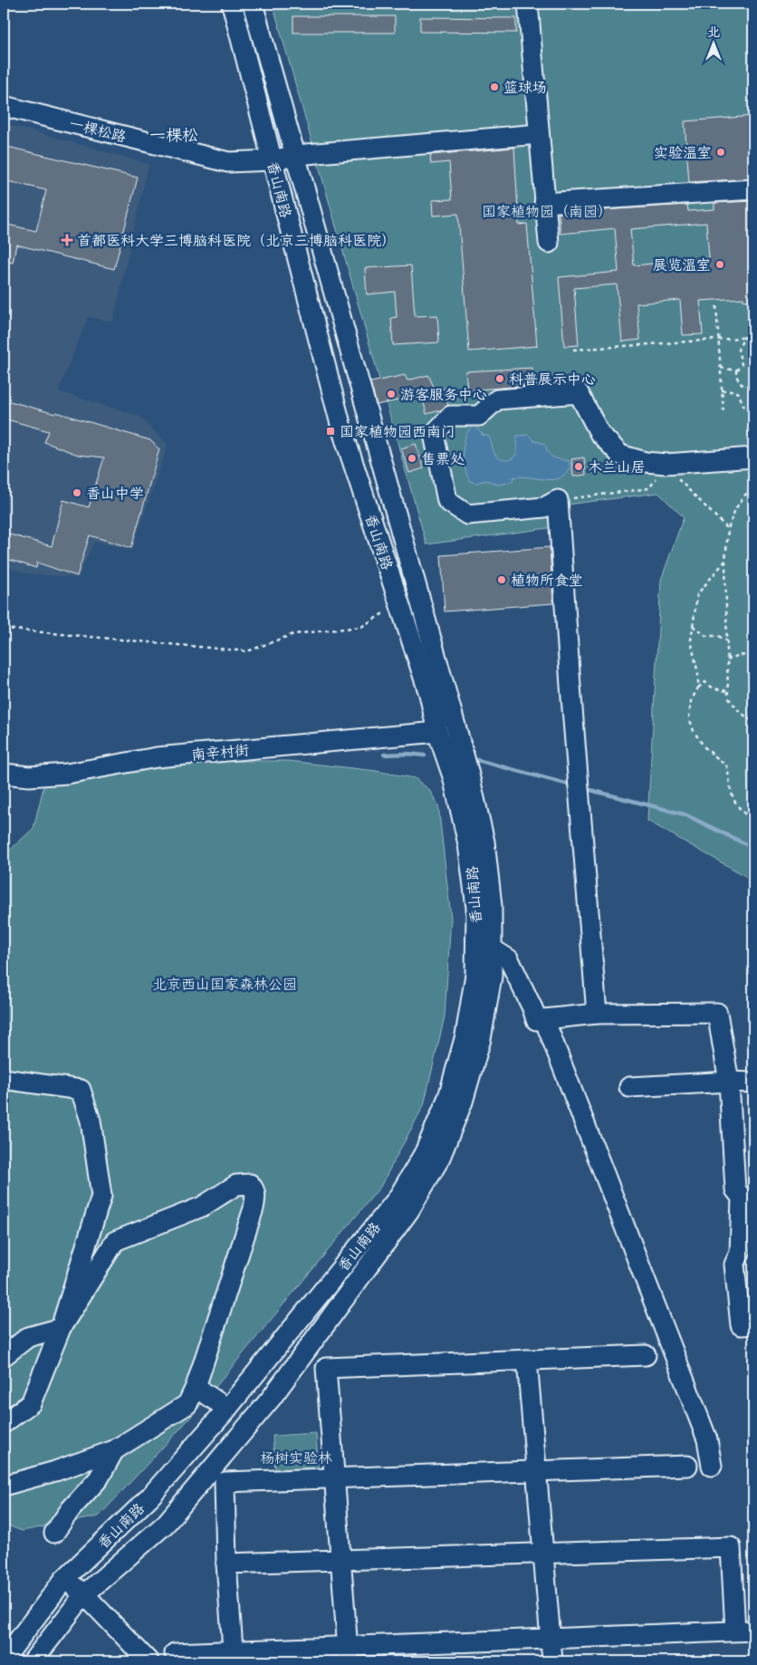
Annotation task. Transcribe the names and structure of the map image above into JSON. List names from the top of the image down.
{
  "streets": {
    "street": ["一棵松路", "香山南路", "南辛村街"]
  },
  "crossings": [
    ["一棵松路", "香山南路"],
    ["香山南路", "南辛村街"]
  ],
  "districts": ["一棵松"],
  "parks": ["国家植物园（南园）", "北京西山国家森林公园", "杨树实验林"],
  "places": {
    "other": [
      "篮球场",
      "实验温室",
      "展览温室",
      "科普展示中心",
      "游客服务中心",
      "售票处",
      "木兰山居",
      "香山中学",
      "植物所食堂"
    ],
    "health": ["首都医科大学三博脑科医院（北京三博脑科医院）"],
    "transit": ["国家植物园西南门"]
  },
  "north": "top"
}
